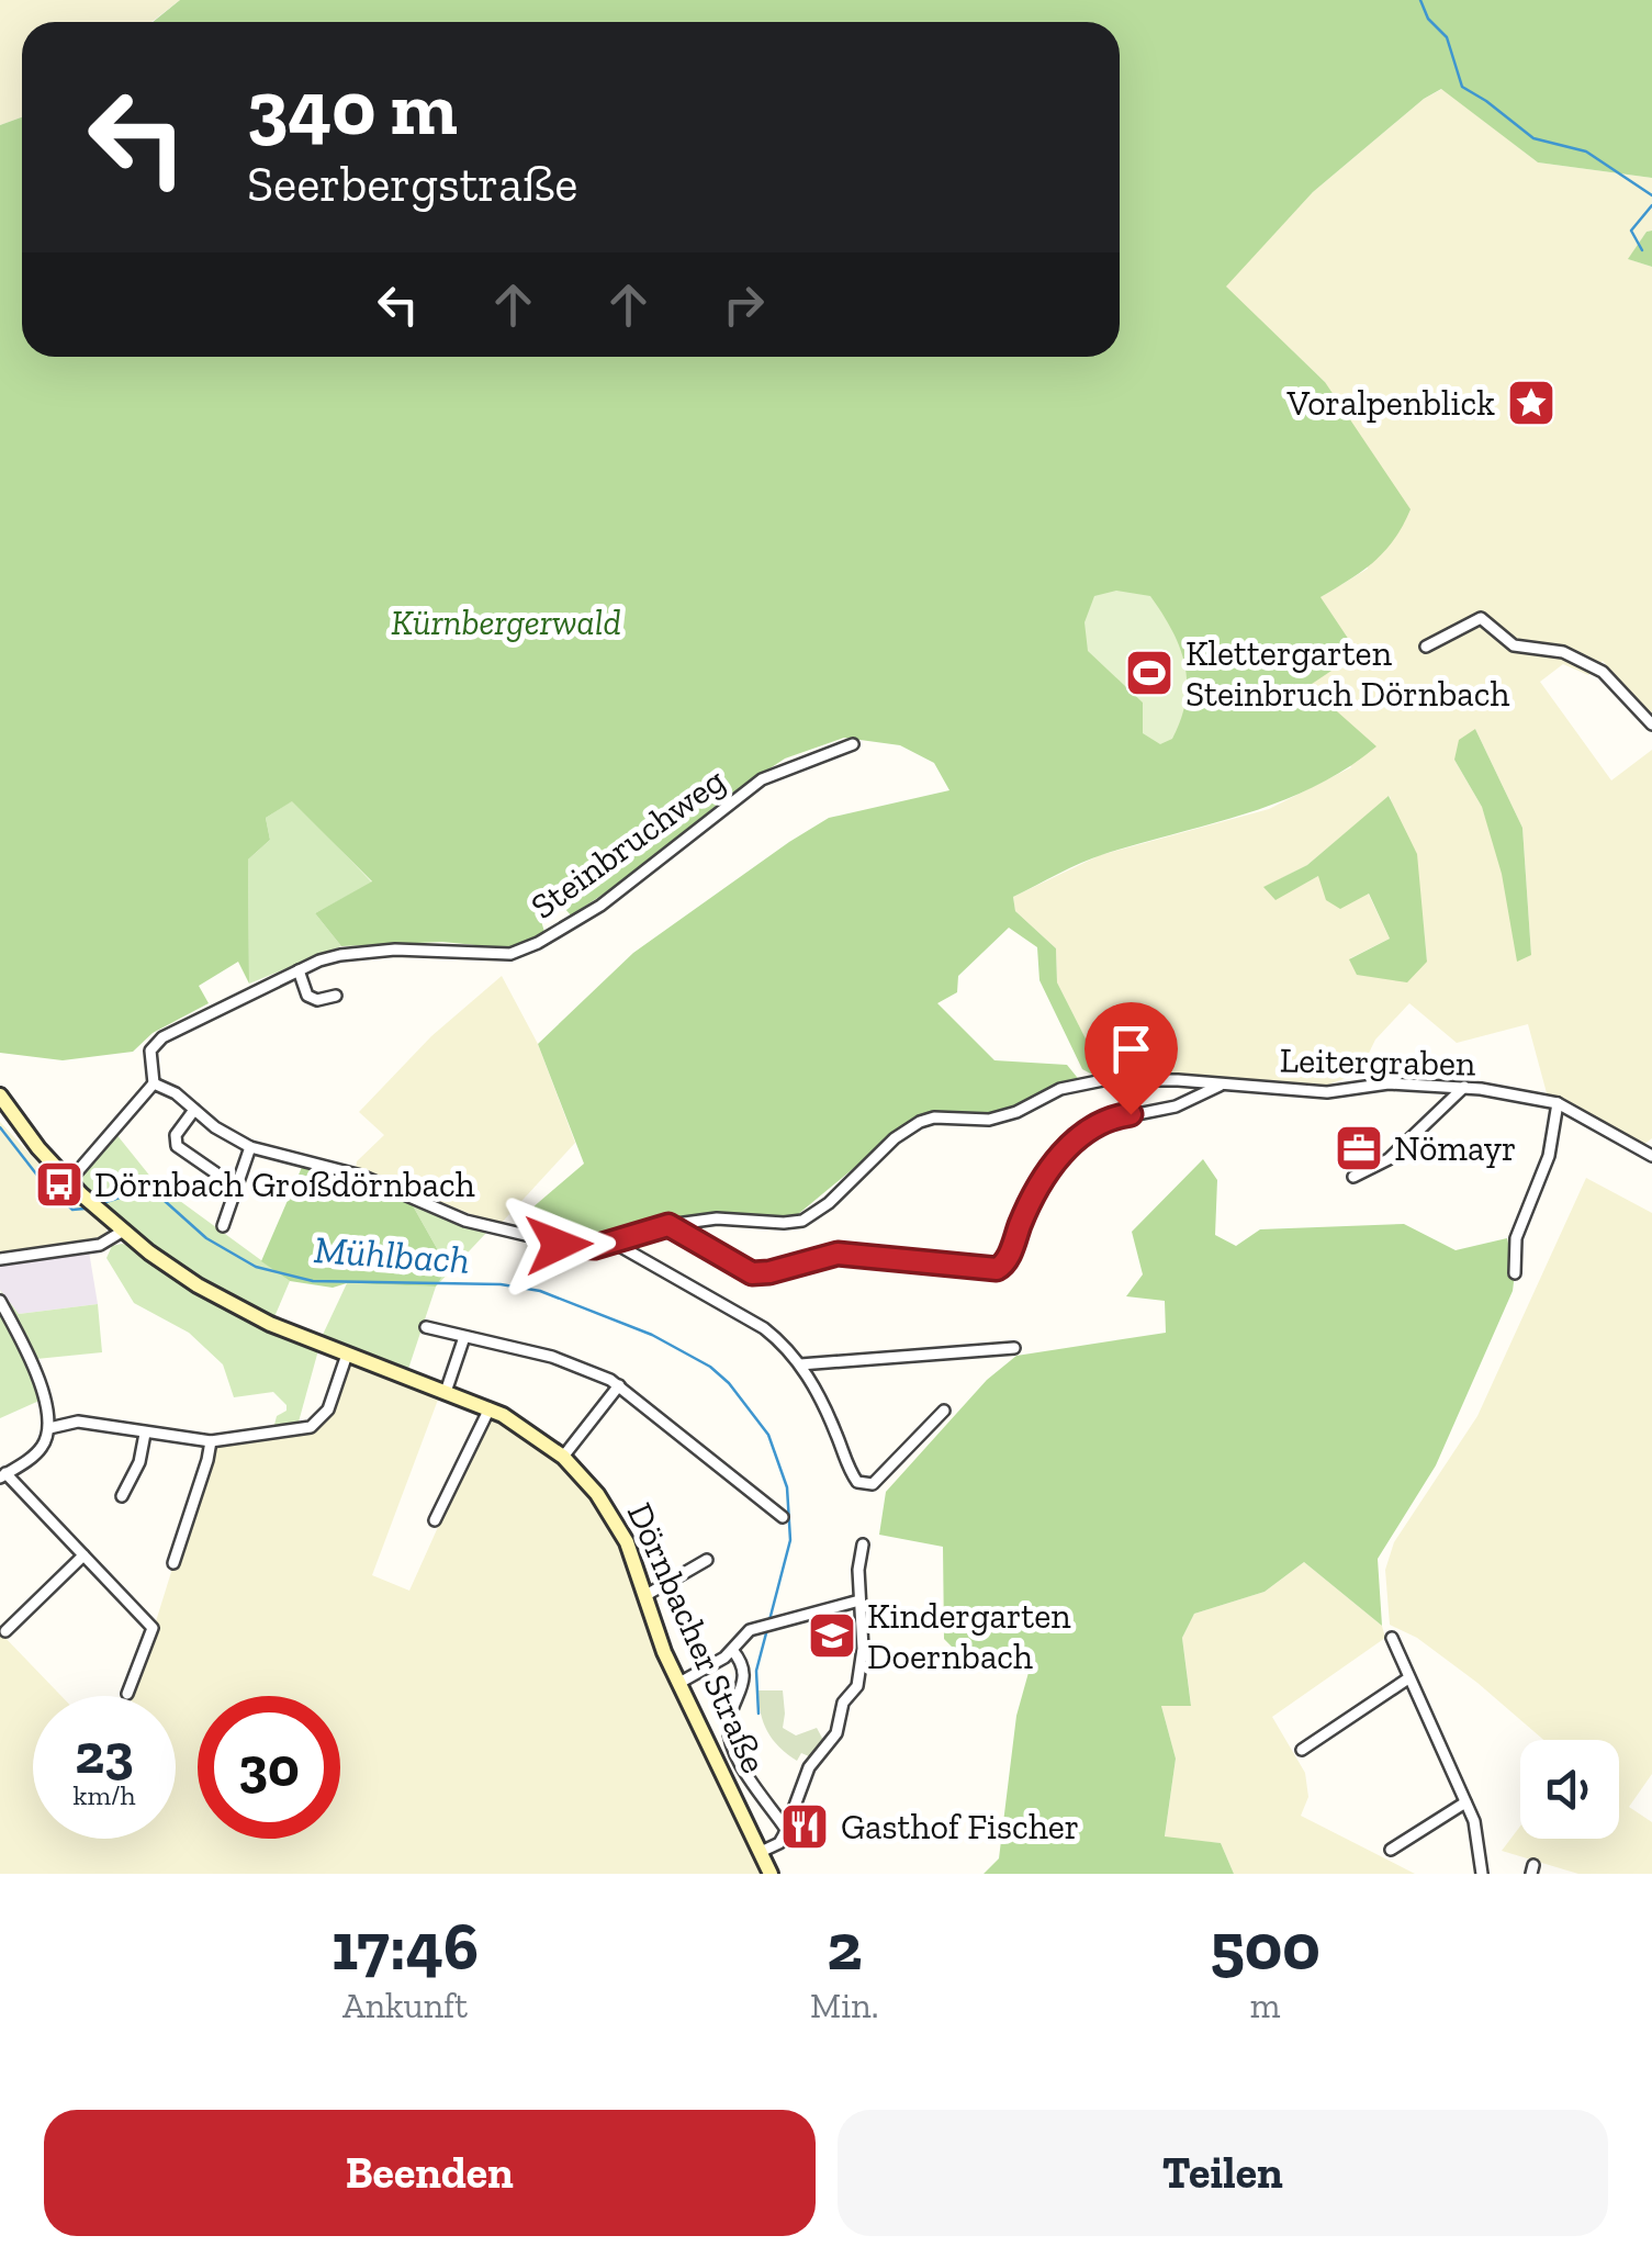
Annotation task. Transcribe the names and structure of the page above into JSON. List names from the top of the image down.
{
  "streets": {
    "street": ["Steinbruchweg", "Leitergraben", "Dörnbacher Straße"]
  },
  "crossings": [
    ["Steinbruchweg", "Leitergraben"]
  ],
  "water": ["Mühlbach"],
  "parks": ["Kürnbergerwald"],
  "places": {
    "place": ["Voralpenblick"],
    "sports": ["Klettergarten Steinbruch Dörnbach"],
    "office": ["Nömayr"],
    "bus stop": ["Dörnbach Großdörnbach"],
    "school or university": ["Kindergarten Doernbach"],
    "restaurant": ["Gasthof Fischer"]
  },
  "page": {
    "turn": ["340 m", "Seerbergstraße"],
    "speed": "23 km/h",
    "limit": "30",
    "eta": [
      "17:46",
      "Ankunft",
      "2",
      "Min.",
      "500",
      "m"
    ],
    "buttons": ["Beenden", "Teilen"]
  }
}
